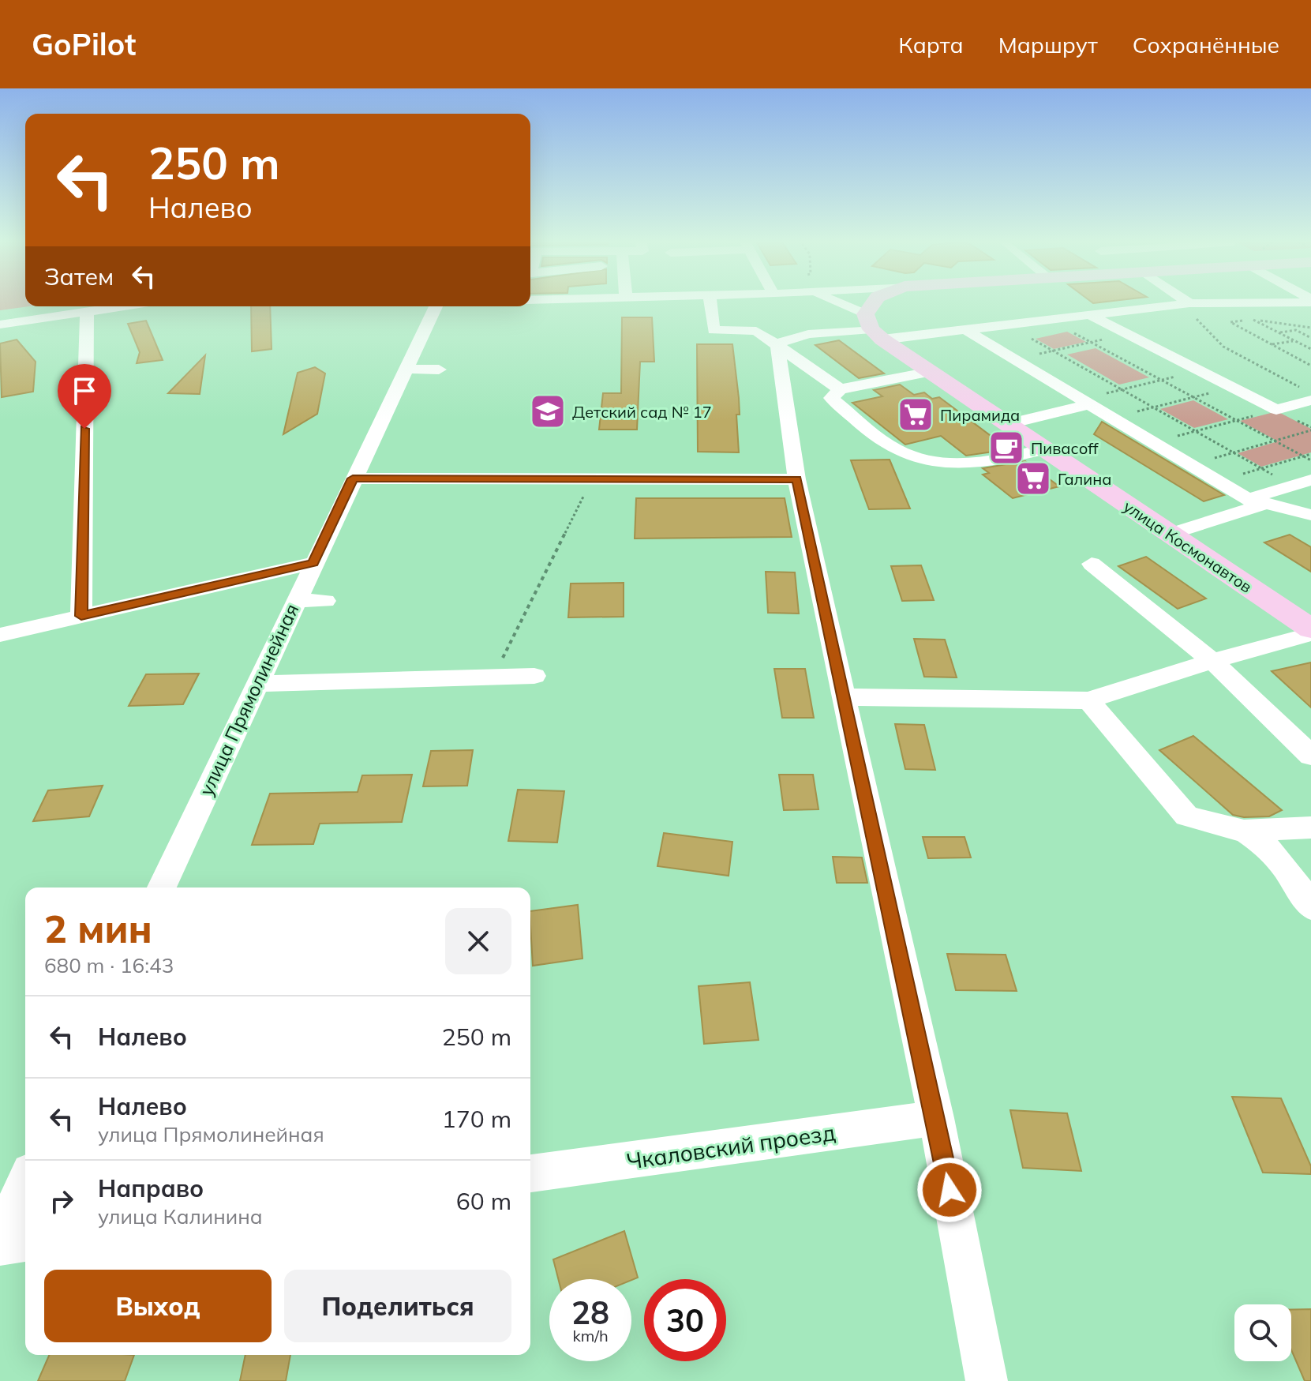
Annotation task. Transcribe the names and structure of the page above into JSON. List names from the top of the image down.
{
  "streets": {
    "main road": ["улица Космонавтов"],
    "street": ["улица Прямолинейная", "Чкаловский проезд"]
  },
  "places": {
    "school or university": ["Детский сад № 17"],
    "supermarket": ["Пирамида", "Галина"],
    "cafe": ["Пивасоff"]
  },
  "page": {
    "header": "GoPilot",
    "nav": ["Карта", "Маршрут", "Сохранённые"],
    "turn": ["250 m", "Налево"],
    "then": "Затем",
    "heading": ["2 мин", "680 m · 16:43"],
    "list": [
      {
        "name": "Налево",
        "value": "250 m"
      },
      {
        "name": "Налево",
        "note": "улица Прямолинейная",
        "value": "170 m"
      },
      {
        "name": "Направо",
        "note": "улица Калинина",
        "value": "60 m"
      }
    ],
    "buttons": ["Выход", "Поделиться"],
    "speed": "28 km/h",
    "limit": "30"
  }
}
